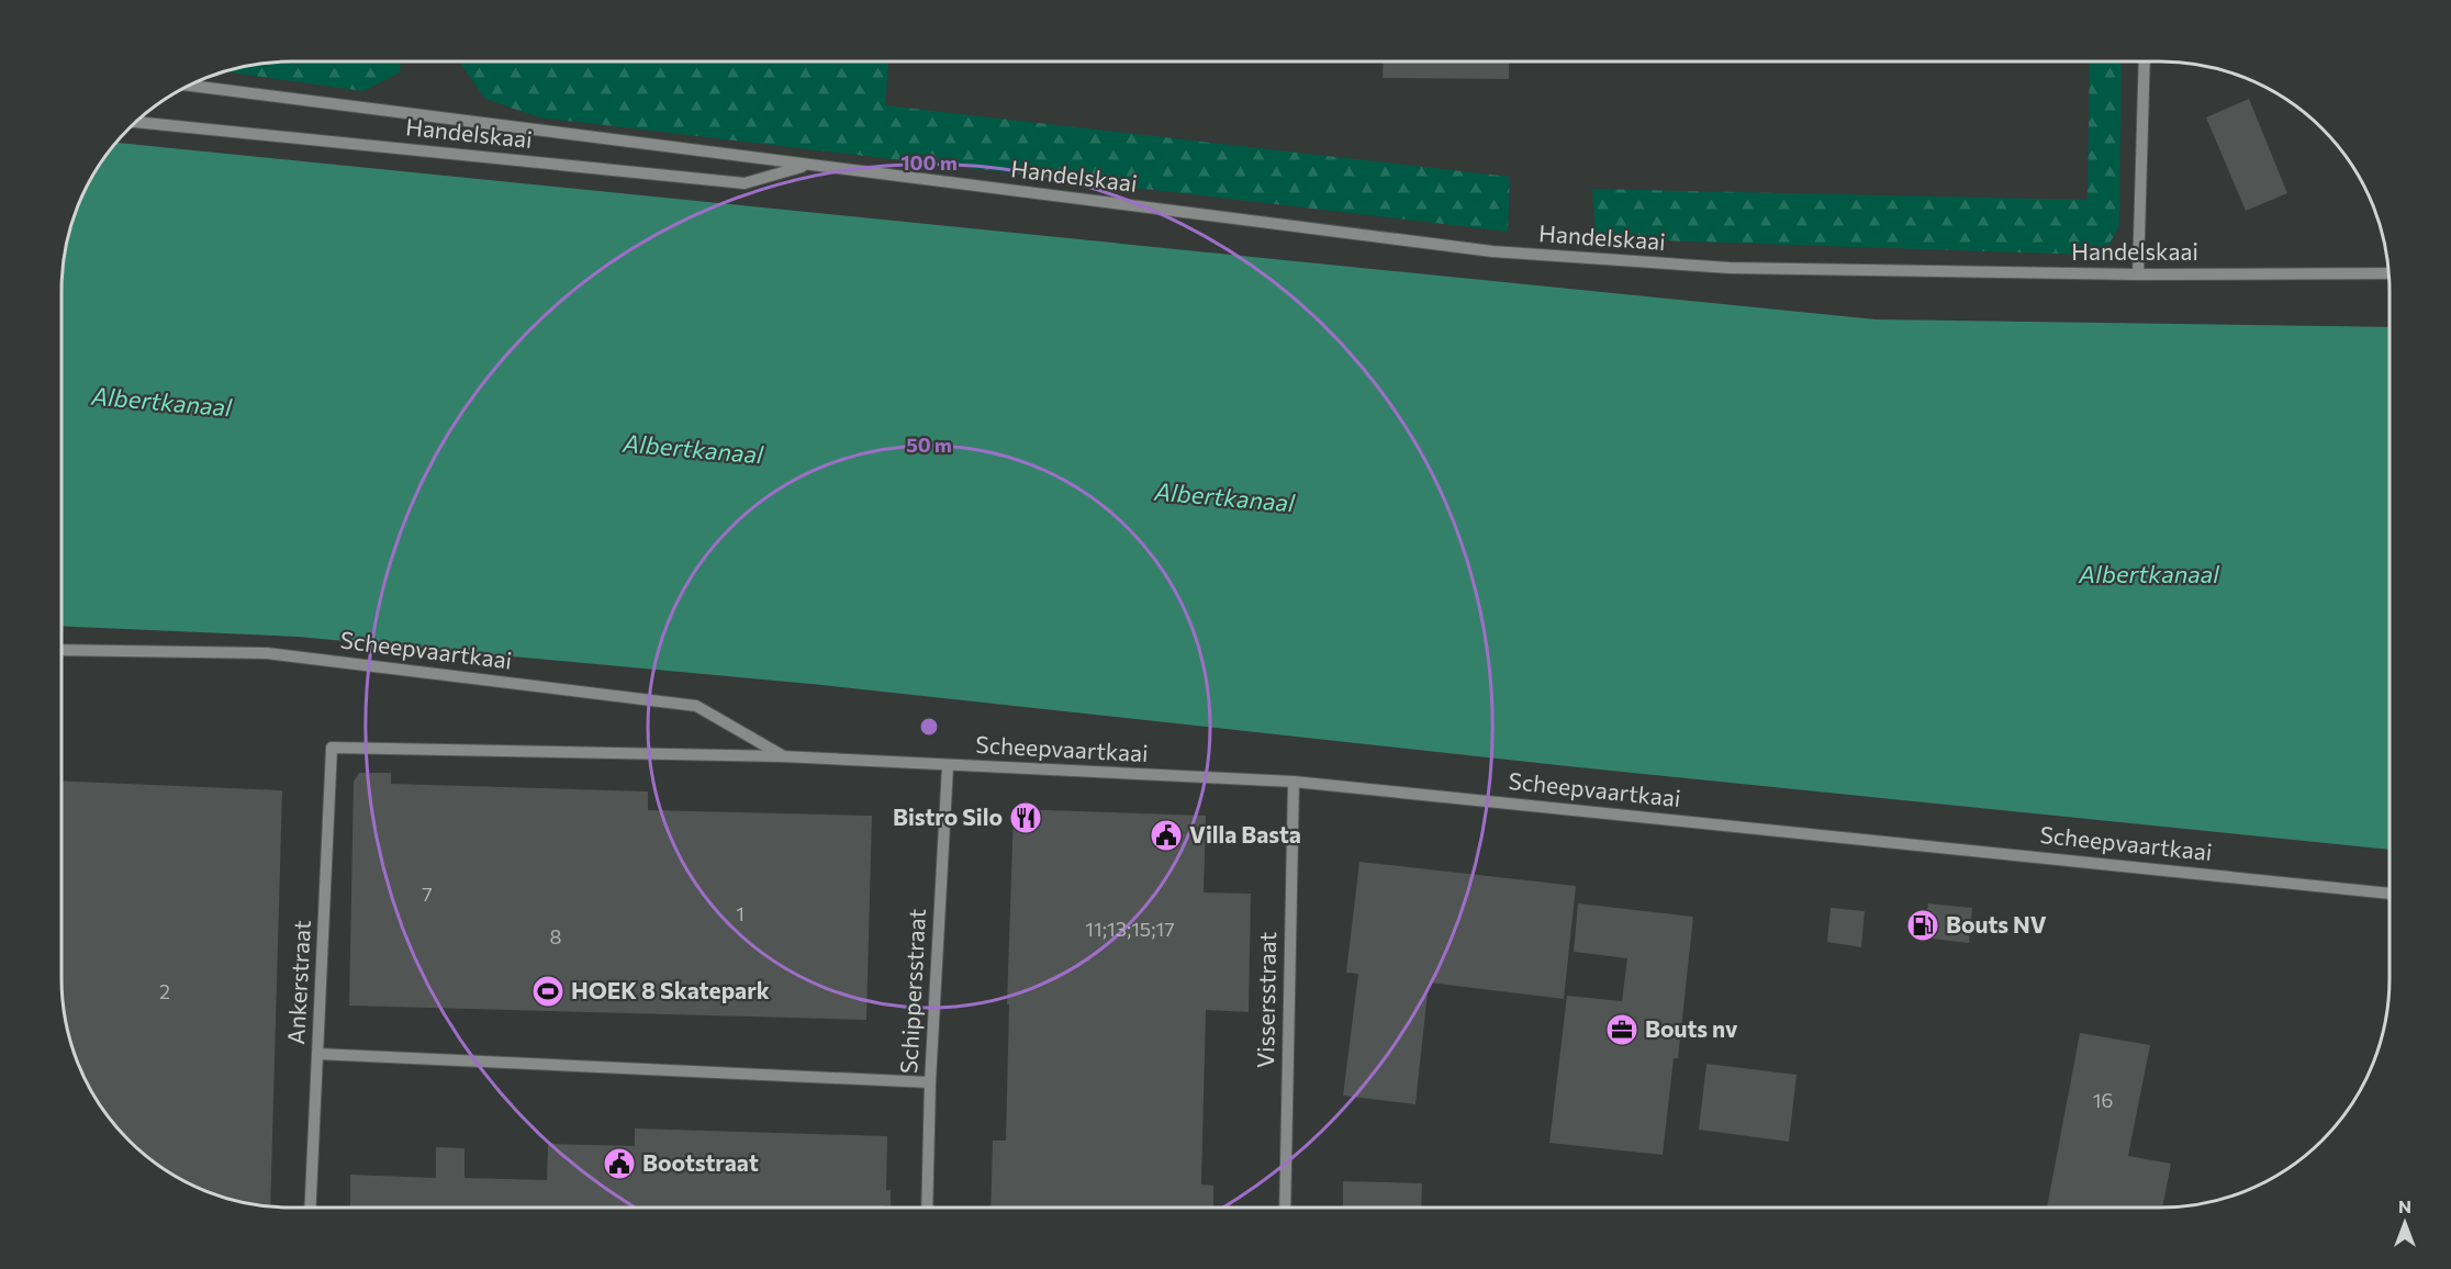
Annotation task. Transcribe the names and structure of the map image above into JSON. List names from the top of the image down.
{
  "streets": {
    "street": [
      "Handelskaai",
      "Scheepvaartkaai",
      "Ankerstraat",
      "Schippersstraat",
      "Vissersstraat"
    ]
  },
  "crossings": [
    ["Scheepvaartkaai", "Ankerstraat"],
    ["Scheepvaartkaai", "Schippersstraat"],
    ["Scheepvaartkaai", "Vissersstraat"]
  ],
  "water": ["Albertkanaal"],
  "places": {
    "restaurant": ["Bistro Silo"],
    "public building": ["Villa Basta", "Bootstraat"],
    "fuel station": ["Bouts NV"],
    "sports": ["HOEK 8 Skatepark"],
    "office": ["Bouts nv"]
  },
  "house_numbers": [
    "7",
    "1",
    "11;13;15;17",
    "8",
    "2",
    "16"
  ],
  "north": "top",
  "rings": ["100 m", "50 m"]
}
